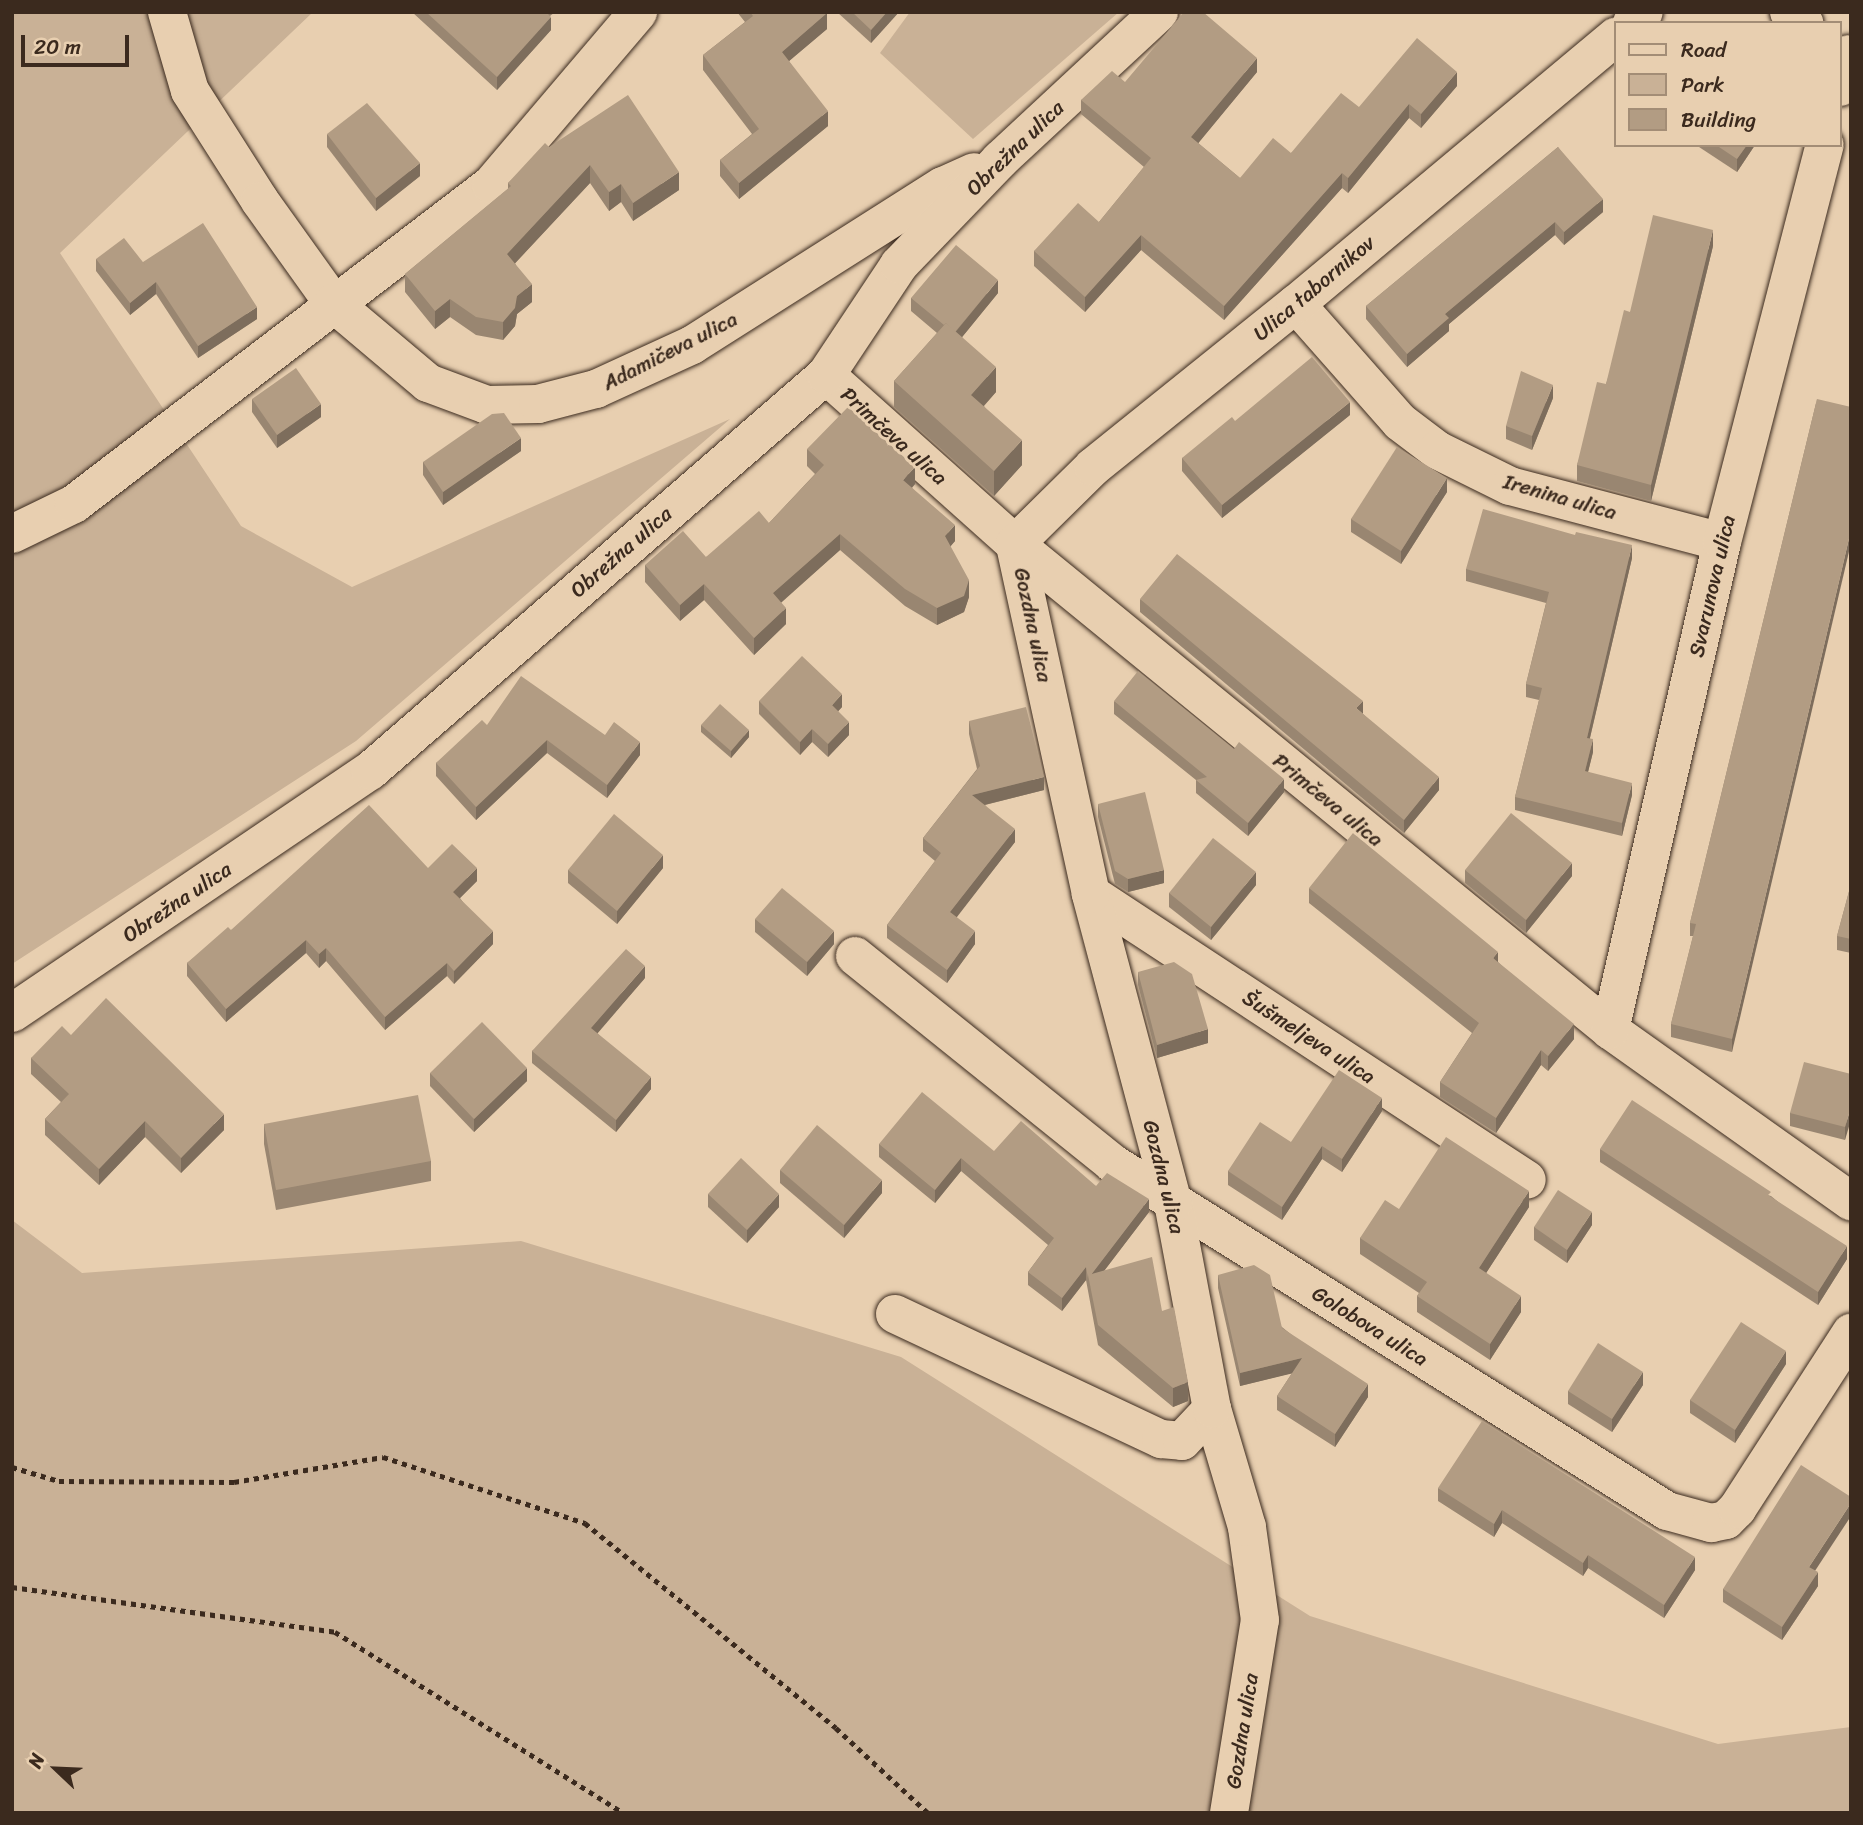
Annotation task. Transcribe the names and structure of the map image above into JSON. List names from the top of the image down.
{
  "streets": {
    "street": [
      "Obrežna ulica",
      "Ulica tabornikov",
      "Adamičeva ulica",
      "Primčeva ulica",
      "Irenina ulica",
      "Svarunova ulica",
      "Gozdna ulica",
      "Šušmeljeva ulica",
      "Golobova ulica"
    ]
  },
  "crossings": [
    ["Obrežna ulica", "Adamičeva ulica"],
    ["Obrežna ulica", "Primčeva ulica"],
    ["Ulica tabornikov", "Primčeva ulica"],
    ["Ulica tabornikov", "Irenina ulica"],
    ["Ulica tabornikov", "Gozdna ulica"],
    ["Primčeva ulica", "Svarunova ulica"],
    ["Primčeva ulica", "Gozdna ulica"],
    ["Irenina ulica", "Svarunova ulica"],
    ["Gozdna ulica", "Šušmeljeva ulica"],
    ["Gozdna ulica", "Golobova ulica"]
  ],
  "legend": ["Road", "Park", "Building"],
  "scale_bar": "20 m",
  "north": "top left"
}
